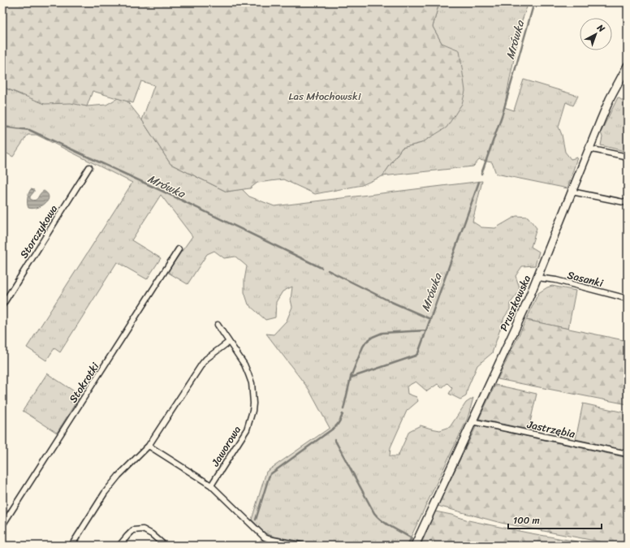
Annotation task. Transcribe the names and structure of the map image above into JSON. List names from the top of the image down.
{
  "streets": {
    "street": [
      "Storczykowa",
      "Sasanki",
      "Pruszkowska",
      "Stokrotki",
      "Jastrzębia",
      "Jaworowa"
    ]
  },
  "crossings": [
    ["Sasanki", "Pruszkowska"],
    ["Pruszkowska", "Jastrzębia"]
  ],
  "water": ["Mrówka"],
  "parks": ["Las Młochowski"],
  "scale_bar": "100 m",
  "north": "top right"
}
